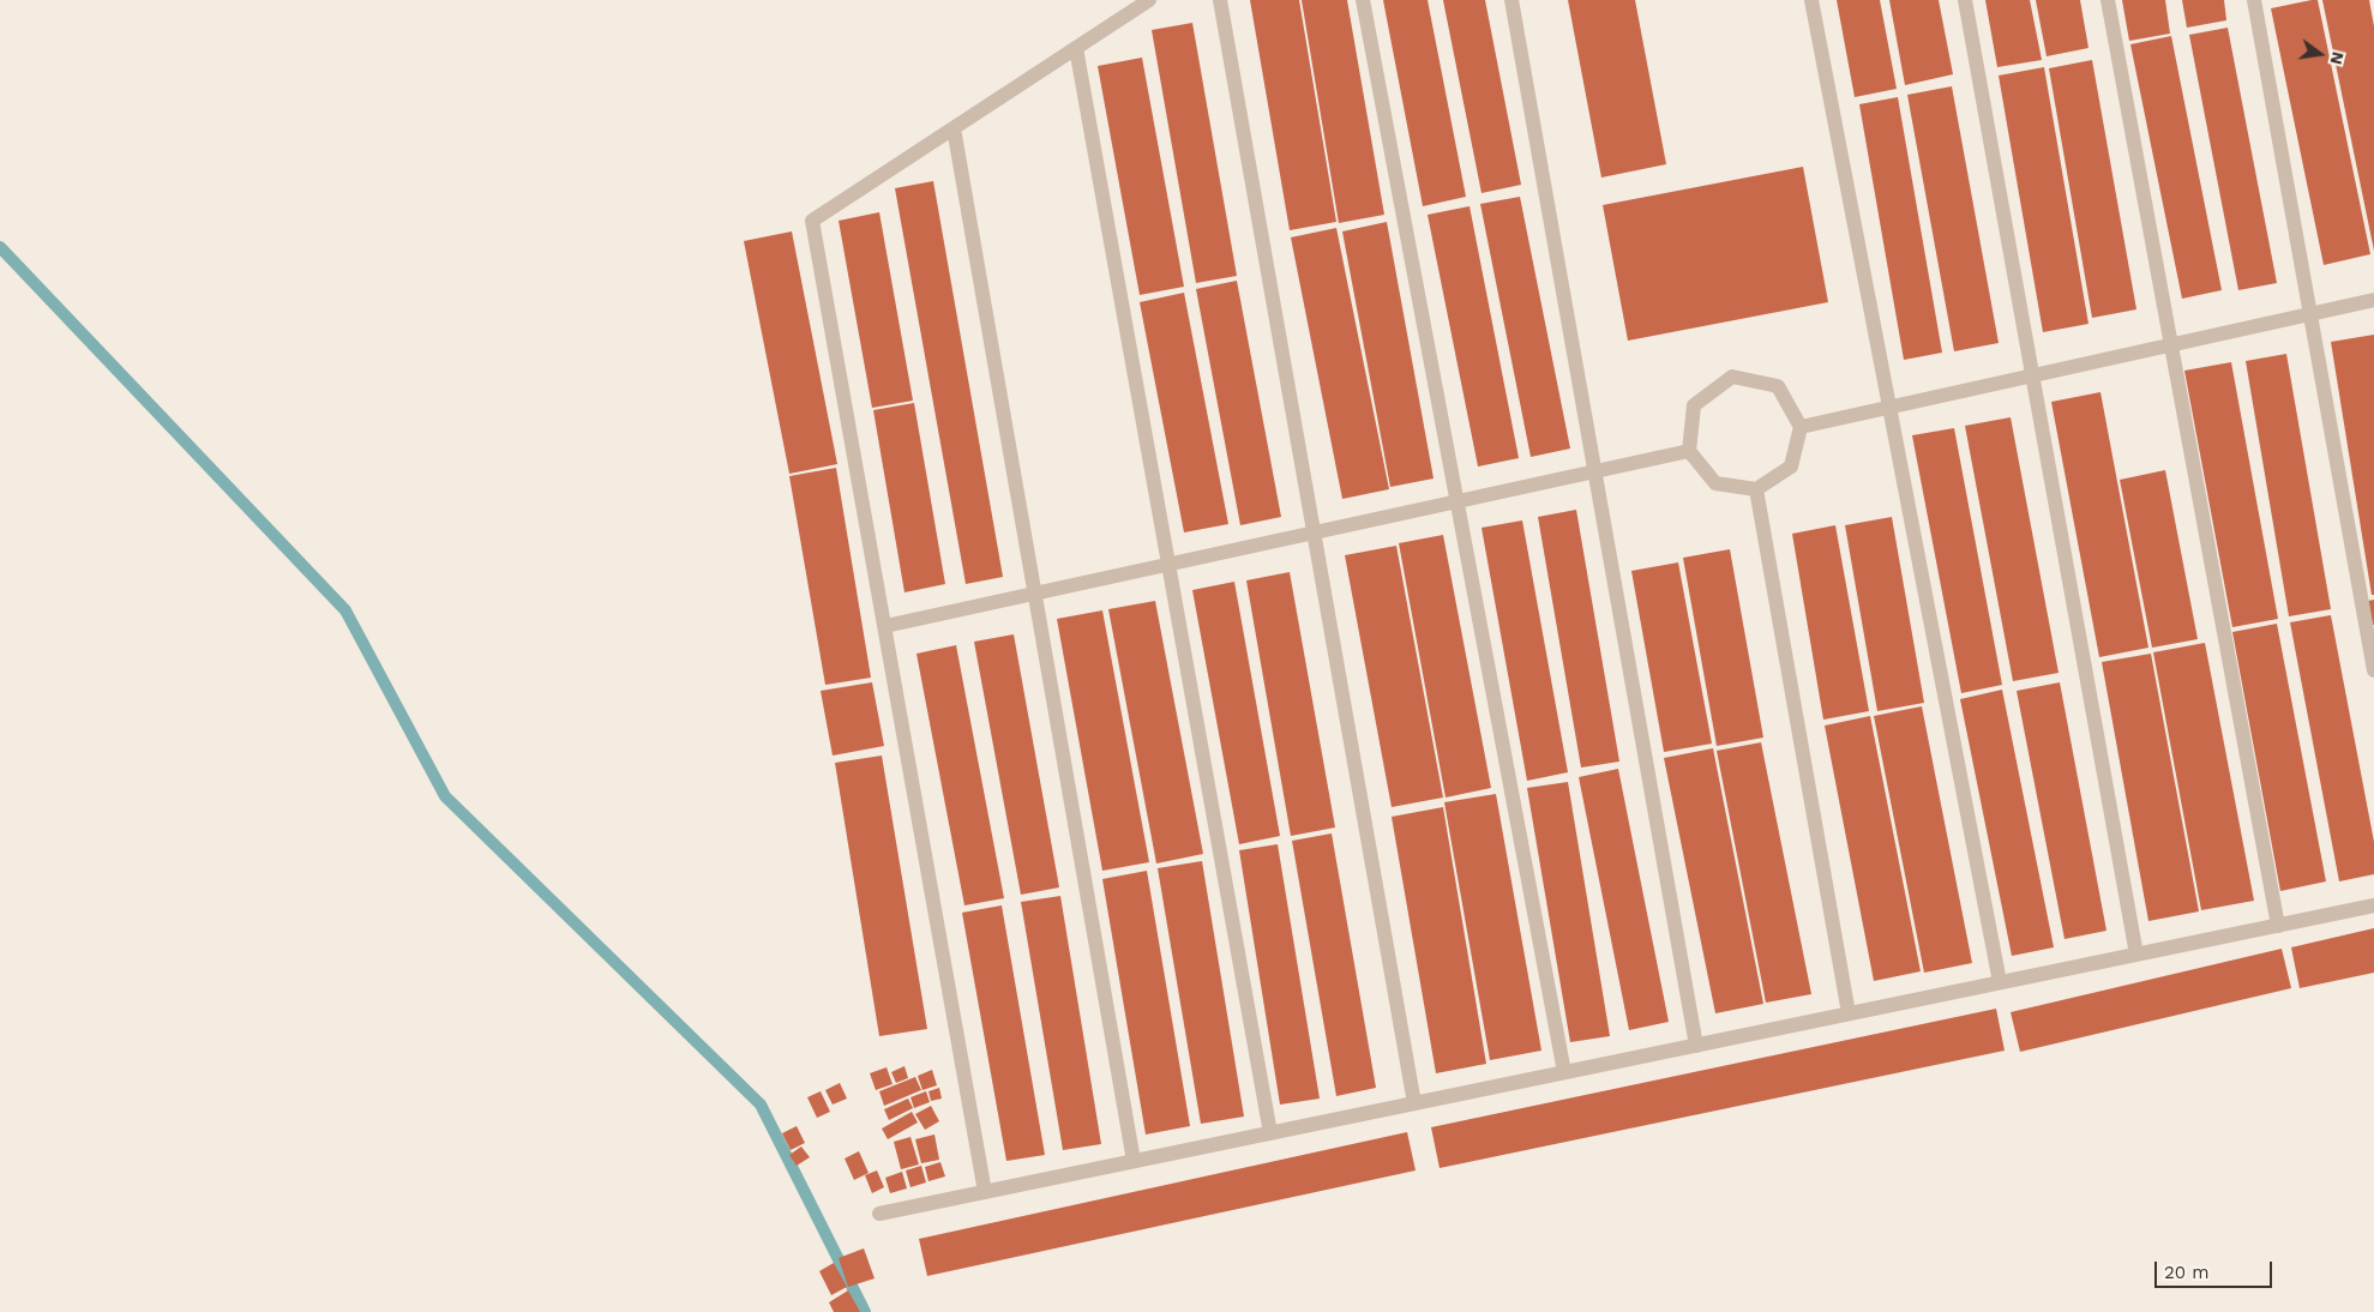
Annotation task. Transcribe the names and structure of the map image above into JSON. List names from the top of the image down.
{
  "scale_bar": "20 m",
  "north": "right"
}
